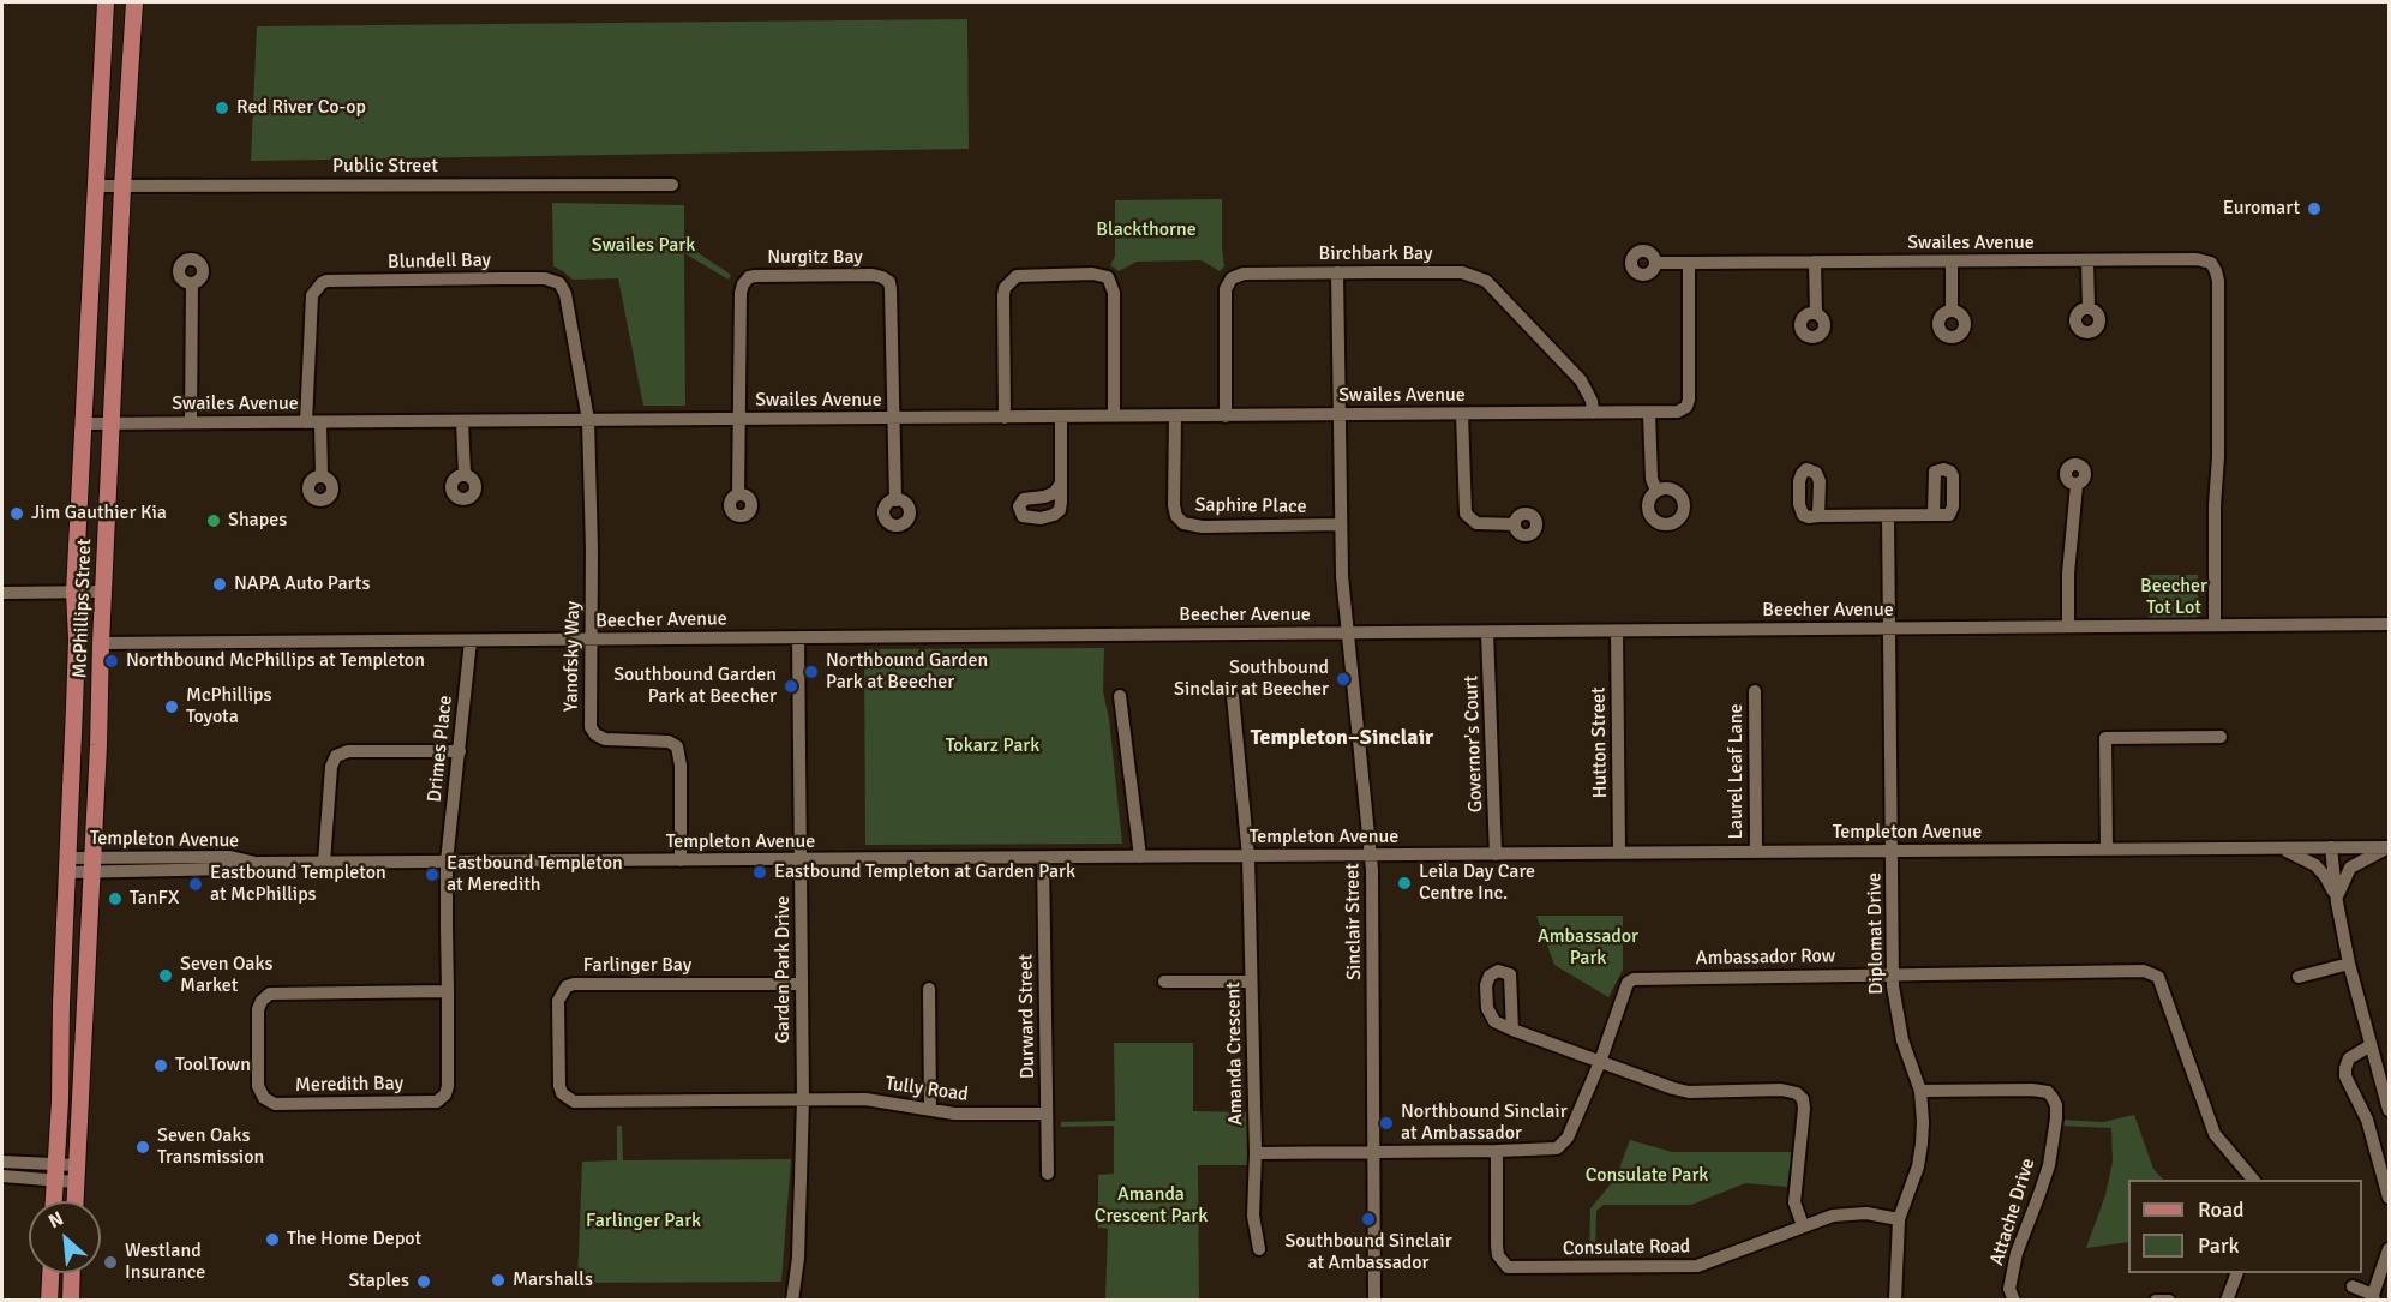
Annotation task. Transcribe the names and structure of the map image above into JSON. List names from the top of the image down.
{
  "streets": {
    "main road": ["McPhillips Street"],
    "street": [
      "Public Street",
      "Swailes Avenue",
      "Birchbark Bay",
      "Nurgitz Bay",
      "Blundell Bay",
      "Saphire Place",
      "Beecher Avenue",
      "Yanofsky Way",
      "Hutton Street",
      "Governor's Court",
      "Drimes Place",
      "Laurel Leaf Lane",
      "Templeton Avenue",
      "Sinclair Street",
      "Diplomat Drive",
      "Ambassador Row",
      "Farlinger Bay",
      "Garden Park Drive",
      "Durward Street",
      "Amanda Crescent",
      "Meredith Bay",
      "Tully Road",
      "Attache Drive",
      "Consulate Road"
    ]
  },
  "crossings": [
    ["Public Street", "McPhillips Street"],
    ["Swailes Avenue", "Birchbark Bay"],
    ["Swailes Avenue", "Nurgitz Bay"],
    ["Swailes Avenue", "Blundell Bay"],
    ["Swailes Avenue", "Saphire Place"],
    ["Swailes Avenue", "McPhillips Street"],
    ["Swailes Avenue", "Beecher Avenue"],
    ["Swailes Avenue", "Yanofsky Way"],
    ["Swailes Avenue", "Sinclair Street"],
    ["Birchbark Bay", "Sinclair Street"],
    ["Blundell Bay", "Yanofsky Way"],
    ["Saphire Place", "Sinclair Street"],
    ["McPhillips Street", "Beecher Avenue"],
    ["McPhillips Street", "Templeton Avenue"],
    ["Beecher Avenue", "Yanofsky Way"],
    ["Beecher Avenue", "Hutton Street"],
    ["Beecher Avenue", "Governor's Court"],
    ["Beecher Avenue", "Drimes Place"],
    ["Beecher Avenue", "Sinclair Street"],
    ["Beecher Avenue", "Diplomat Drive"],
    ["Beecher Avenue", "Garden Park Drive"],
    ["Yanofsky Way", "Templeton Avenue"],
    ["Hutton Street", "Templeton Avenue"],
    ["Governor's Court", "Templeton Avenue"],
    ["Drimes Place", "Templeton Avenue"],
    ["Drimes Place", "Meredith Bay"],
    ["Laurel Leaf Lane", "Templeton Avenue"],
    ["Templeton Avenue", "Sinclair Street"],
    ["Templeton Avenue", "Diplomat Drive"],
    ["Templeton Avenue", "Garden Park Drive"],
    ["Templeton Avenue", "Durward Street"],
    ["Templeton Avenue", "Amanda Crescent"],
    ["Templeton Avenue", "Meredith Bay"],
    ["Sinclair Street", "Ambassador Row"],
    ["Diplomat Drive", "Ambassador Row"],
    ["Diplomat Drive", "Attache Drive"],
    ["Diplomat Drive", "Consulate Road"],
    ["Ambassador Row", "Amanda Crescent"],
    ["Ambassador Row", "Consulate Road"],
    ["Farlinger Bay", "Garden Park Drive"],
    ["Farlinger Bay", "Tully Road"],
    ["Garden Park Drive", "Tully Road"],
    ["Durward Street", "Tully Road"]
  ],
  "districts": ["Templeton–Sinclair"],
  "parks": [
    "Blackthorne",
    "Swailes Park",
    "Beecher Tot Lot",
    "Tokarz Park",
    "Ambassador Park",
    "Consulate Park",
    "Amanda Crescent Park",
    "Farlinger Park"
  ],
  "places": [
    "Red River Co-op",
    "Euromart",
    "Jim Gauthier Kia",
    "Shapes",
    "NAPA Auto Parts",
    "Northbound McPhillips at Templeton",
    "Northbound Garden Park at Beecher",
    "Southbound Sinclair at Beecher",
    "Southbound Garden Park at Beecher",
    "McPhillips Toyota",
    "Eastbound Templeton at Garden Park",
    "Eastbound Templeton at Meredith",
    "Leila Day Care Centre Inc.",
    "Eastbound Templeton at McPhillips",
    "TanFX",
    "Seven Oaks Market",
    "ToolTown",
    "Northbound Sinclair at Ambassador",
    "Seven Oaks Transmission",
    "Southbound Sinclair at Ambassador",
    "The Home Depot",
    "Westland Insurance",
    "Marshalls",
    "Staples"
  ],
  "legend": ["Road", "Park"],
  "north": "top left"
}
